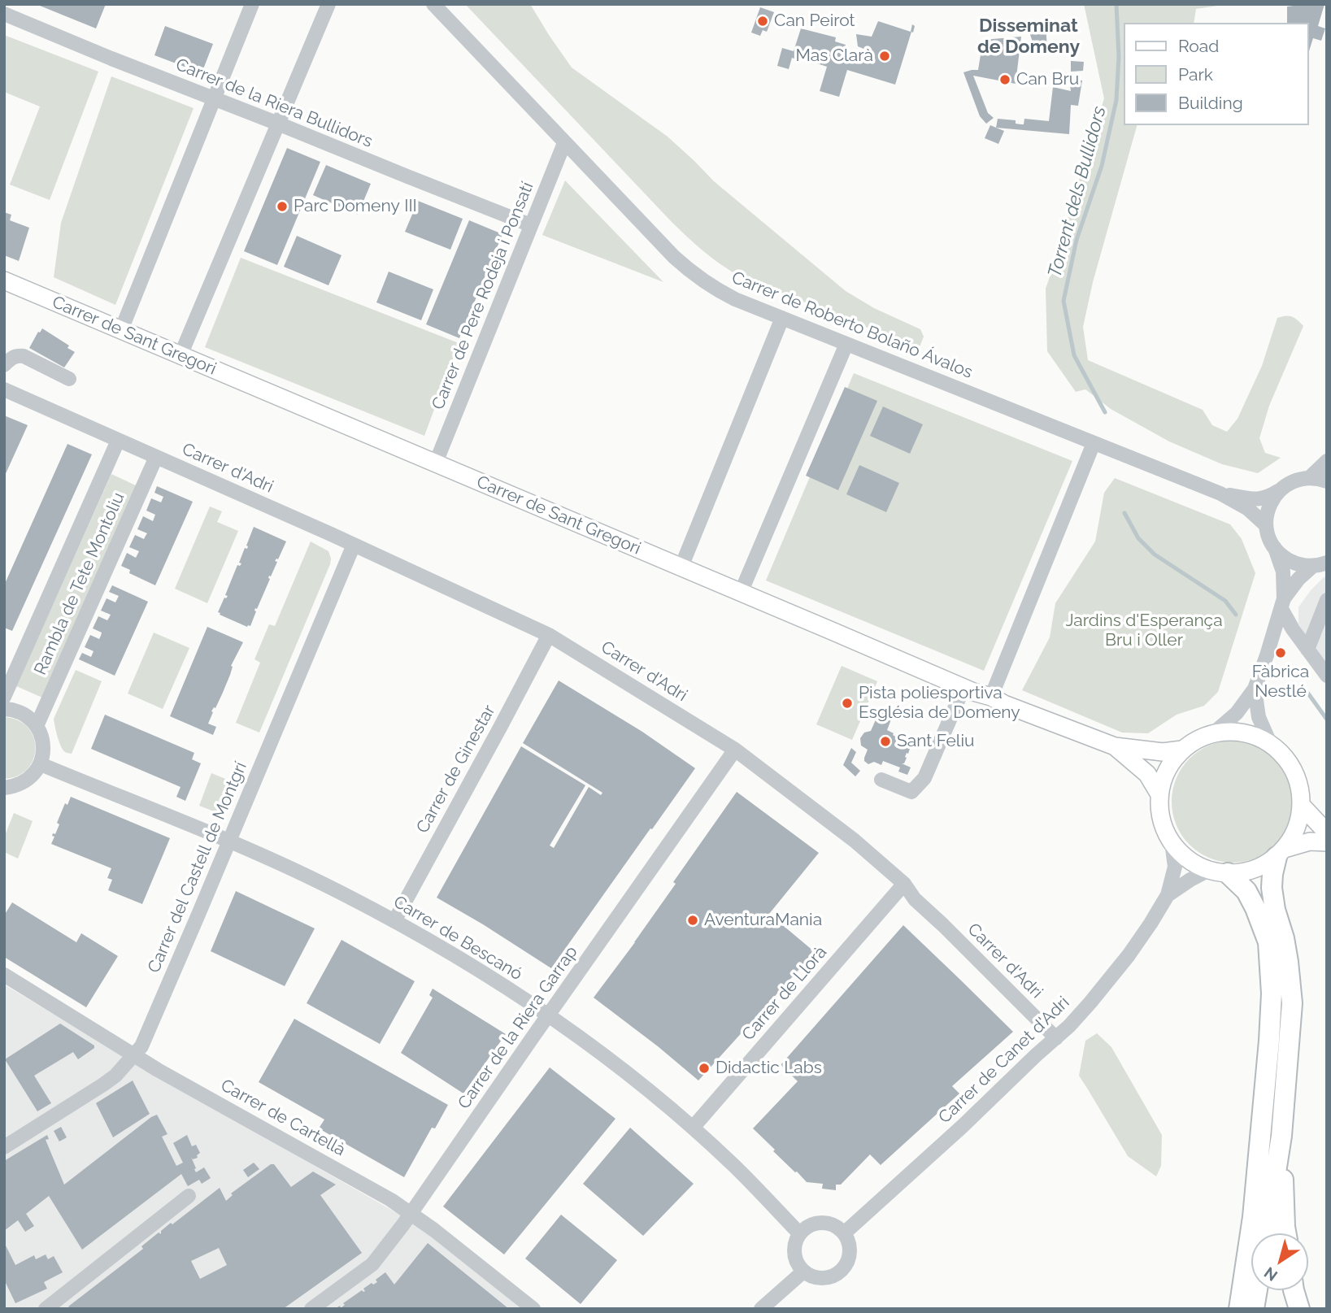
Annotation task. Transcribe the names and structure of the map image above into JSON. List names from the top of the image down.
{
  "streets": {
    "main road": ["Carrer de Sant Gregori"],
    "street": [
      "Carrer de la Riera Bullidors",
      "Carrer de Pere Rodeja i Ponsatí",
      "Carrer de Roberto Bolaño Ávalos",
      "Carrer d'Adri",
      "Rambla de Tete Montoliu",
      "Carrer de Ginestar",
      "Carrer del Castell de Montgrí",
      "Carrer de Bescanó",
      "Carrer de Llorà",
      "Carrer de la Riera Garrap",
      "Carrer de Canet d'Adri",
      "Carrer de Cartellà"
    ]
  },
  "crossings": [
    ["Carrer de la Riera Bullidors", "Carrer de Pere Rodeja i Ponsatí"],
    ["Carrer de Pere Rodeja i Ponsatí", "Carrer de Roberto Bolaño Ávalos"],
    ["Carrer de Pere Rodeja i Ponsatí", "Carrer de Sant Gregori"],
    ["Carrer de Sant Gregori", "Carrer de Canet d'Adri"],
    ["Carrer d'Adri", "Rambla de Tete Montoliu"],
    ["Carrer d'Adri", "Carrer de Ginestar"],
    ["Carrer d'Adri", "Carrer del Castell de Montgrí"],
    ["Carrer d'Adri", "Carrer de Llorà"],
    ["Carrer d'Adri", "Carrer de la Riera Garrap"],
    ["Carrer d'Adri", "Carrer de Canet d'Adri"],
    ["Carrer de Ginestar", "Carrer de Bescanó"],
    ["Carrer del Castell de Montgrí", "Carrer de Bescanó"],
    ["Carrer del Castell de Montgrí", "Carrer de Cartellà"],
    ["Carrer de Bescanó", "Carrer de Llorà"],
    ["Carrer de Bescanó", "Carrer de la Riera Garrap"],
    ["Carrer de Bescanó", "Carrer de Canet d'Adri"],
    ["Carrer de la Riera Garrap", "Carrer de Cartellà"]
  ],
  "districts": ["Disseminat de Domeny"],
  "water": ["Torrent dels Bullidors"],
  "parks": ["Jardins d'Esperança Bru i Oller"],
  "places": [
    "Can Peirot",
    "Mas Clarà",
    "Can Bru",
    "Parc Domeny III",
    "Fàbrica Nestlé",
    "Pista poliesportiva Església de Domeny",
    "Sant Feliu",
    "AventuraMania",
    "Didactic Labs"
  ],
  "legend": ["Road", "Park", "Building"],
  "north": "bottom left"
}
